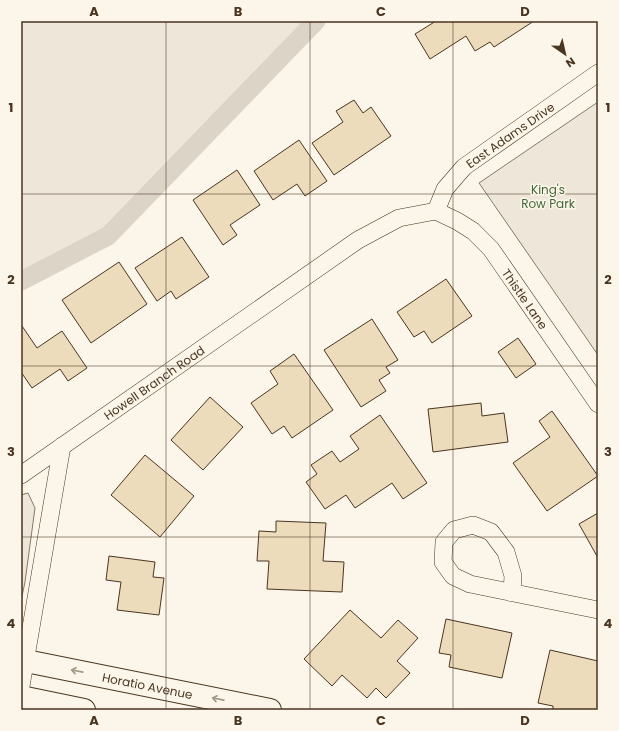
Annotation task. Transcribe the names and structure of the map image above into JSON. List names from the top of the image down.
{
  "streets": {
    "main road": ["Horatio Avenue"],
    "street": ["East Adams Drive", "Thistle Lane", "Howell Branch Road"]
  },
  "crossings": [
    ["East Adams Drive", "Thistle Lane"],
    ["East Adams Drive", "Howell Branch Road"],
    ["Thistle Lane", "Howell Branch Road"]
  ],
  "one_way": ["Horatio Avenue"],
  "parks": ["King's Row Park"],
  "north": "bottom right",
  "grid": {
    "columns": [
      "A",
      "B",
      "C",
      "D"
    ],
    "rows": [
      "1",
      "2",
      "3",
      "4"
    ]
  }
}
